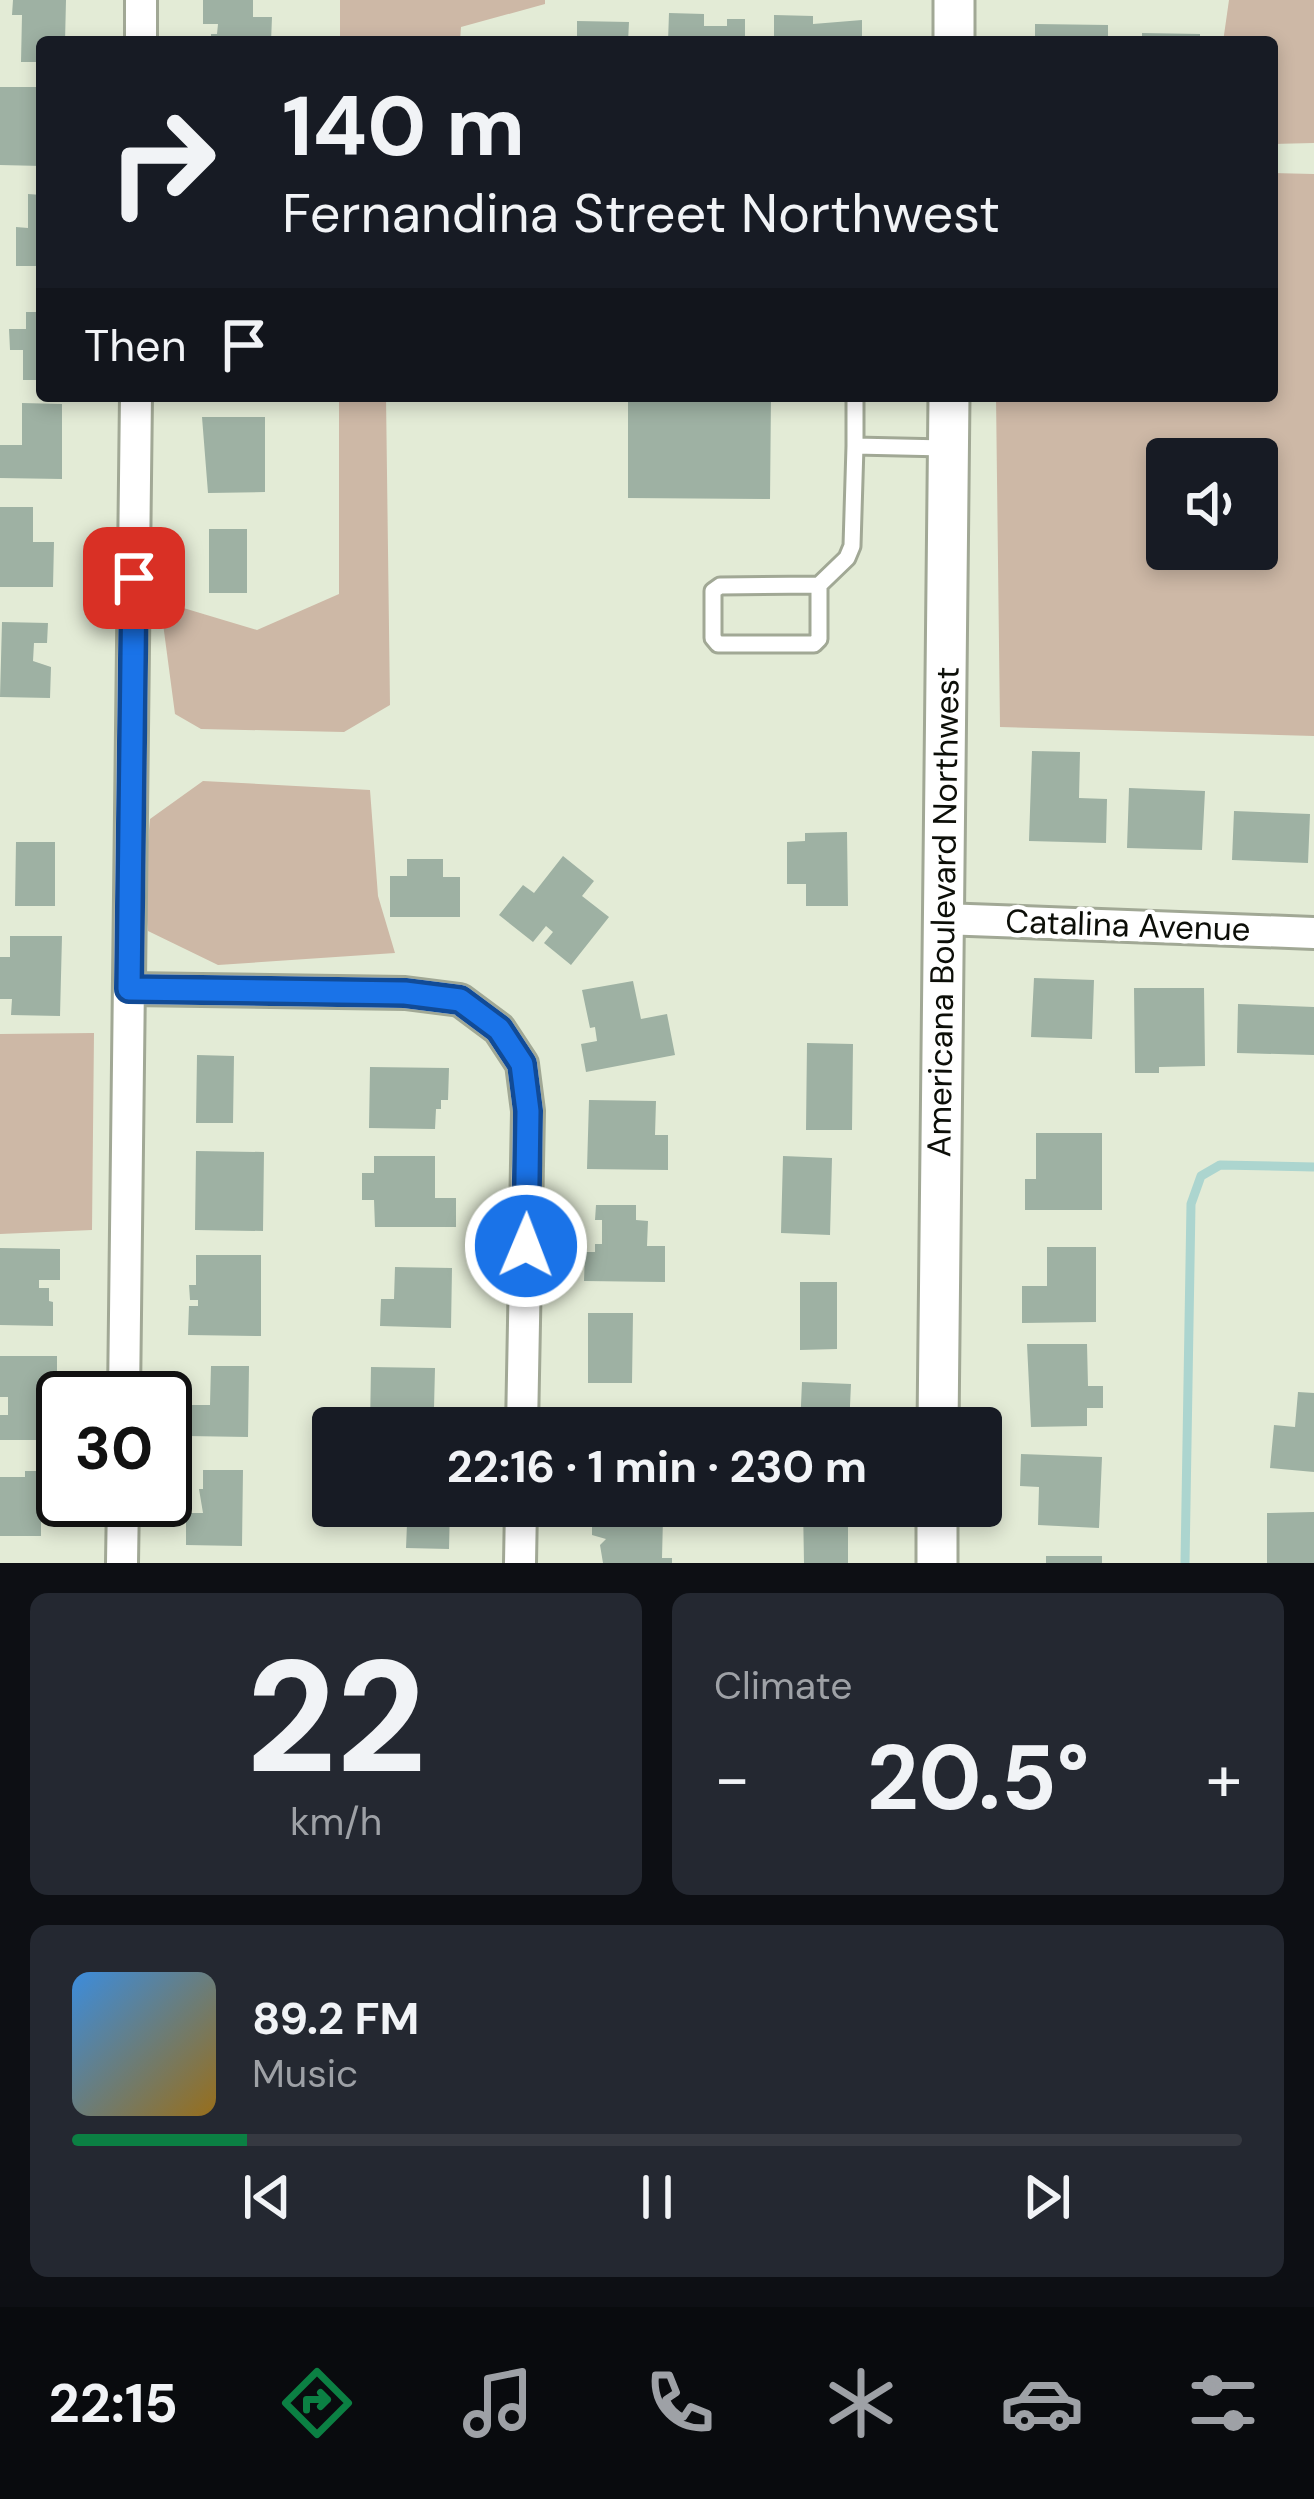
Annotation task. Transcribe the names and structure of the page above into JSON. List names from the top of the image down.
{
  "streets": {
    "street": ["Americana Boulevard Northwest", "Catalina Avenue"]
  },
  "crossings": [
    ["Americana Boulevard Northwest", "Catalina Avenue"]
  ],
  "page": {
    "turn": ["140 m", "Fernandina Street Northwest"],
    "then": "Then",
    "limit": "30",
    "trip": "22:16 · 1 min · 230 m",
    "tile": [
      ["22", "km/h"],
      "Climate"
    ],
    "heat": ["−", "20.5°", "+"],
    "song": ["89.2 FM", "Music"],
    "tabs": "22:15"
  }
}
